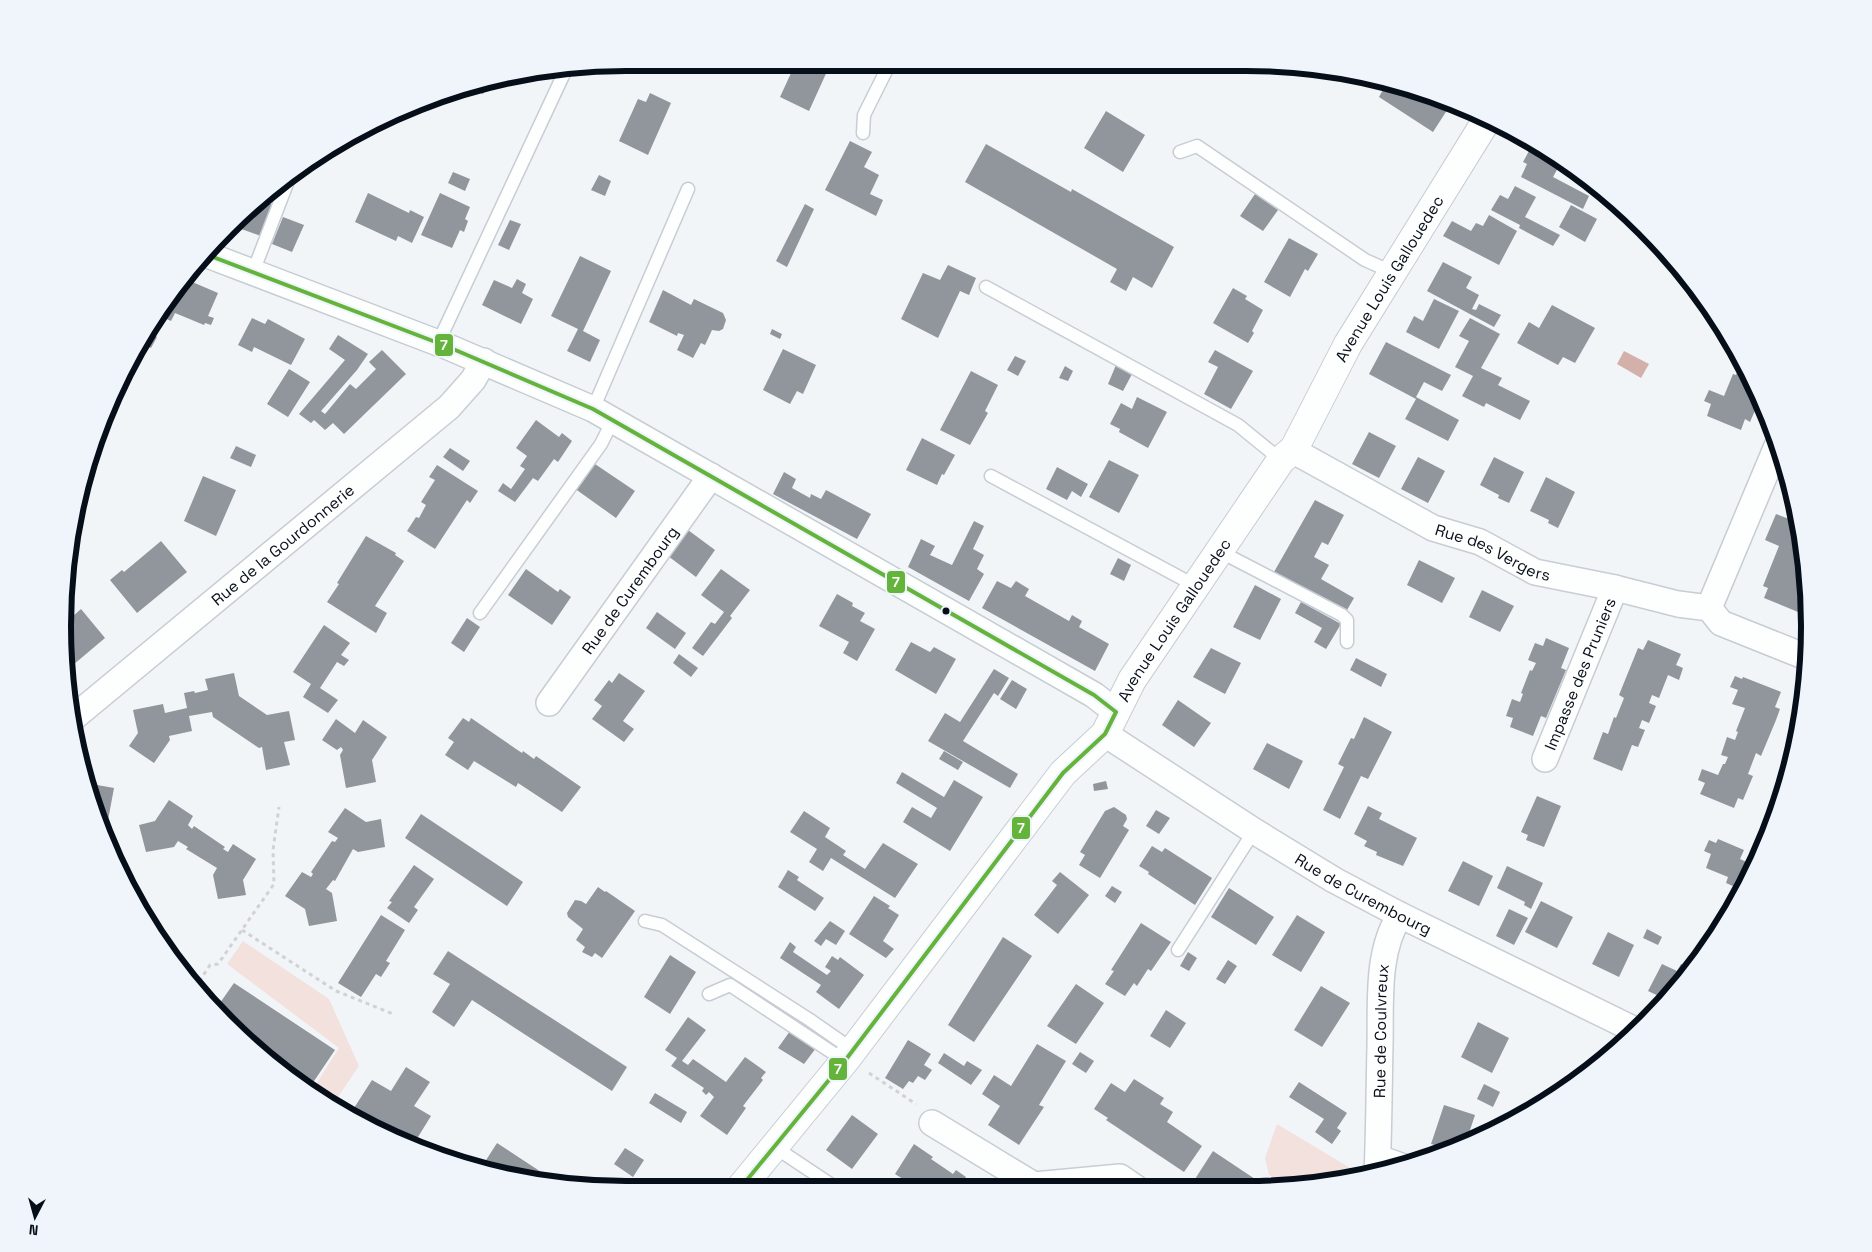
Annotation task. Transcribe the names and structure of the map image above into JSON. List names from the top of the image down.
{
  "streets": {
    "main road": ["Avenue Louis Gallouedec"],
    "street": [
      "Rue de la Gourdonnerie",
      "Rue des Vergers",
      "Rue de Curembourg",
      "Impasse des Pruniers",
      "Rue de Coulvreux"
    ]
  },
  "crossings": [
    ["Avenue Louis Gallouedec", "Rue des Vergers"],
    ["Avenue Louis Gallouedec", "Rue de Curembourg"],
    ["Rue de la Gourdonnerie", "Rue de Curembourg"],
    ["Rue des Vergers", "Impasse des Pruniers"],
    ["Rue de Curembourg", "Rue de Coulvreux"]
  ],
  "lines": ["transit line 7"],
  "north": "bottom"
}
